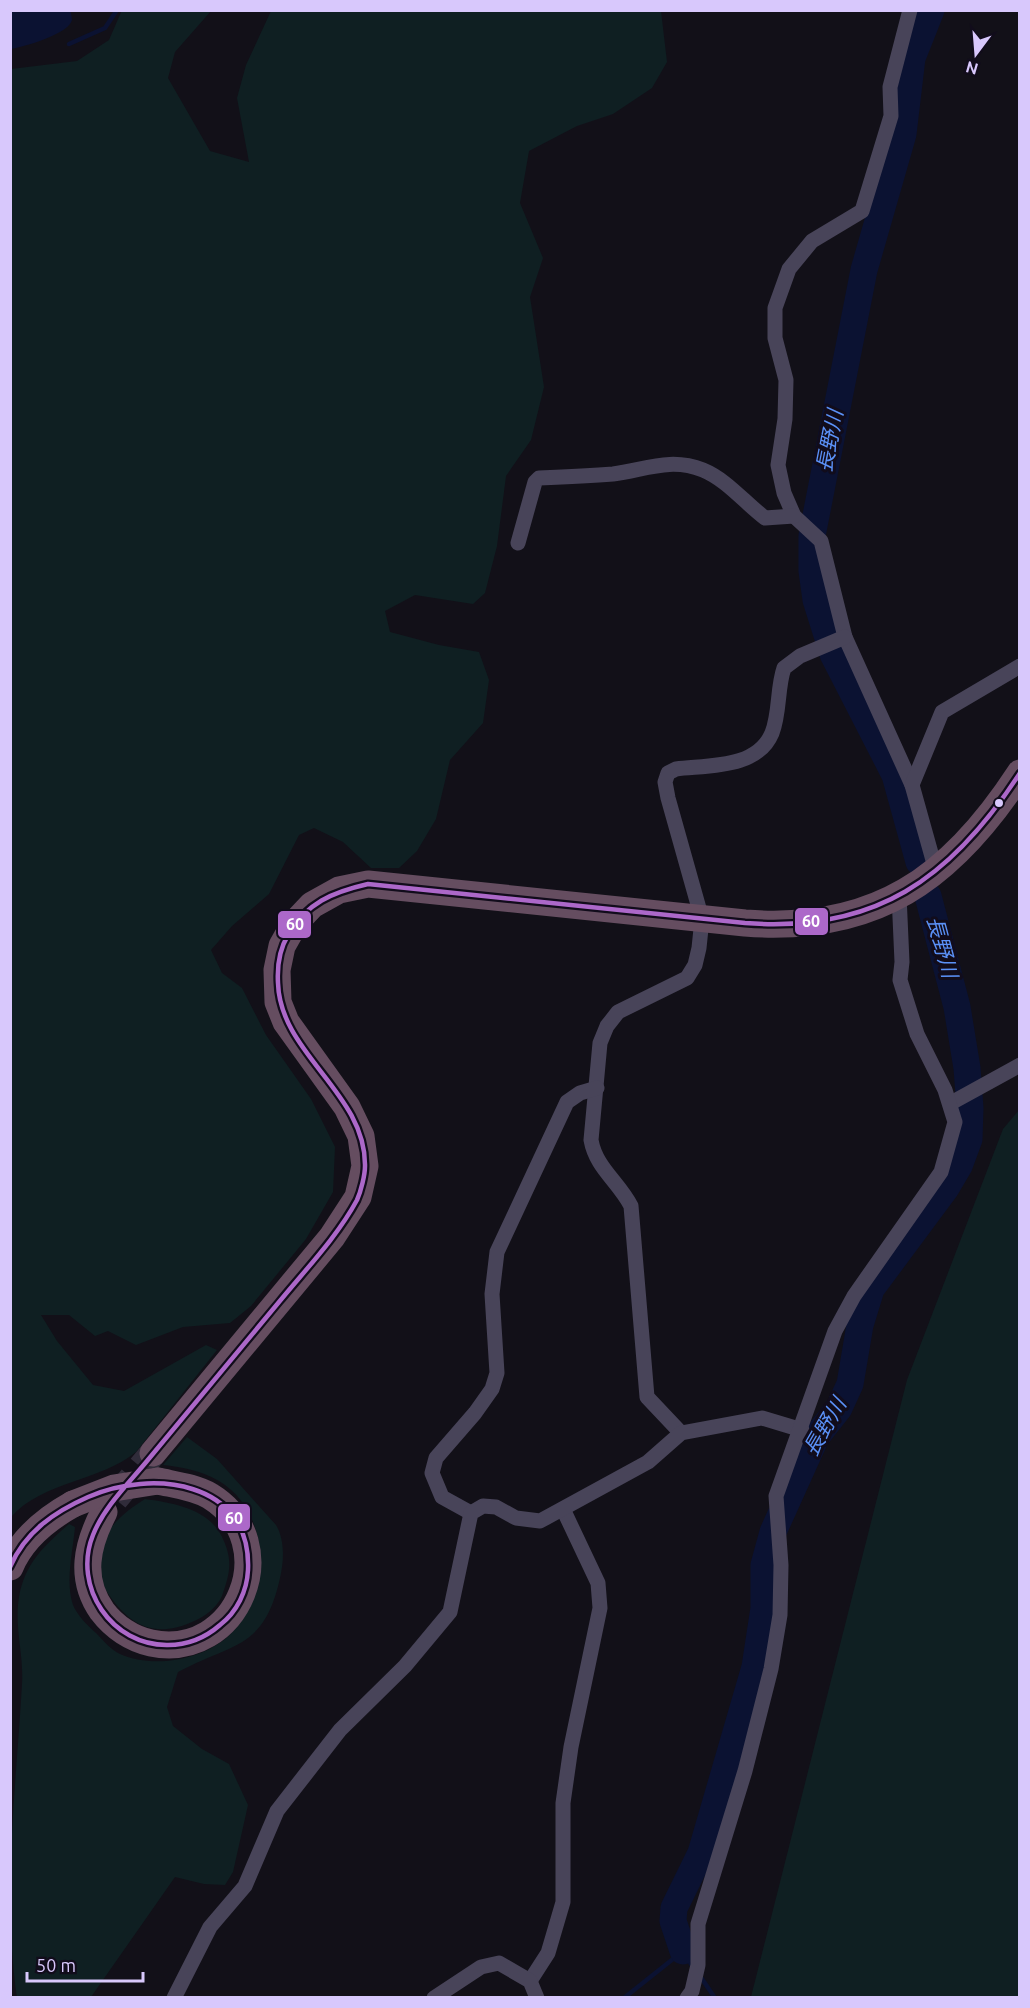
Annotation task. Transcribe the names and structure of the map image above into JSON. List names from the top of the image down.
{
  "water": ["長野川"],
  "lines": ["transit line 60"],
  "scale_bar": "50 m",
  "north": "bottom"
}
